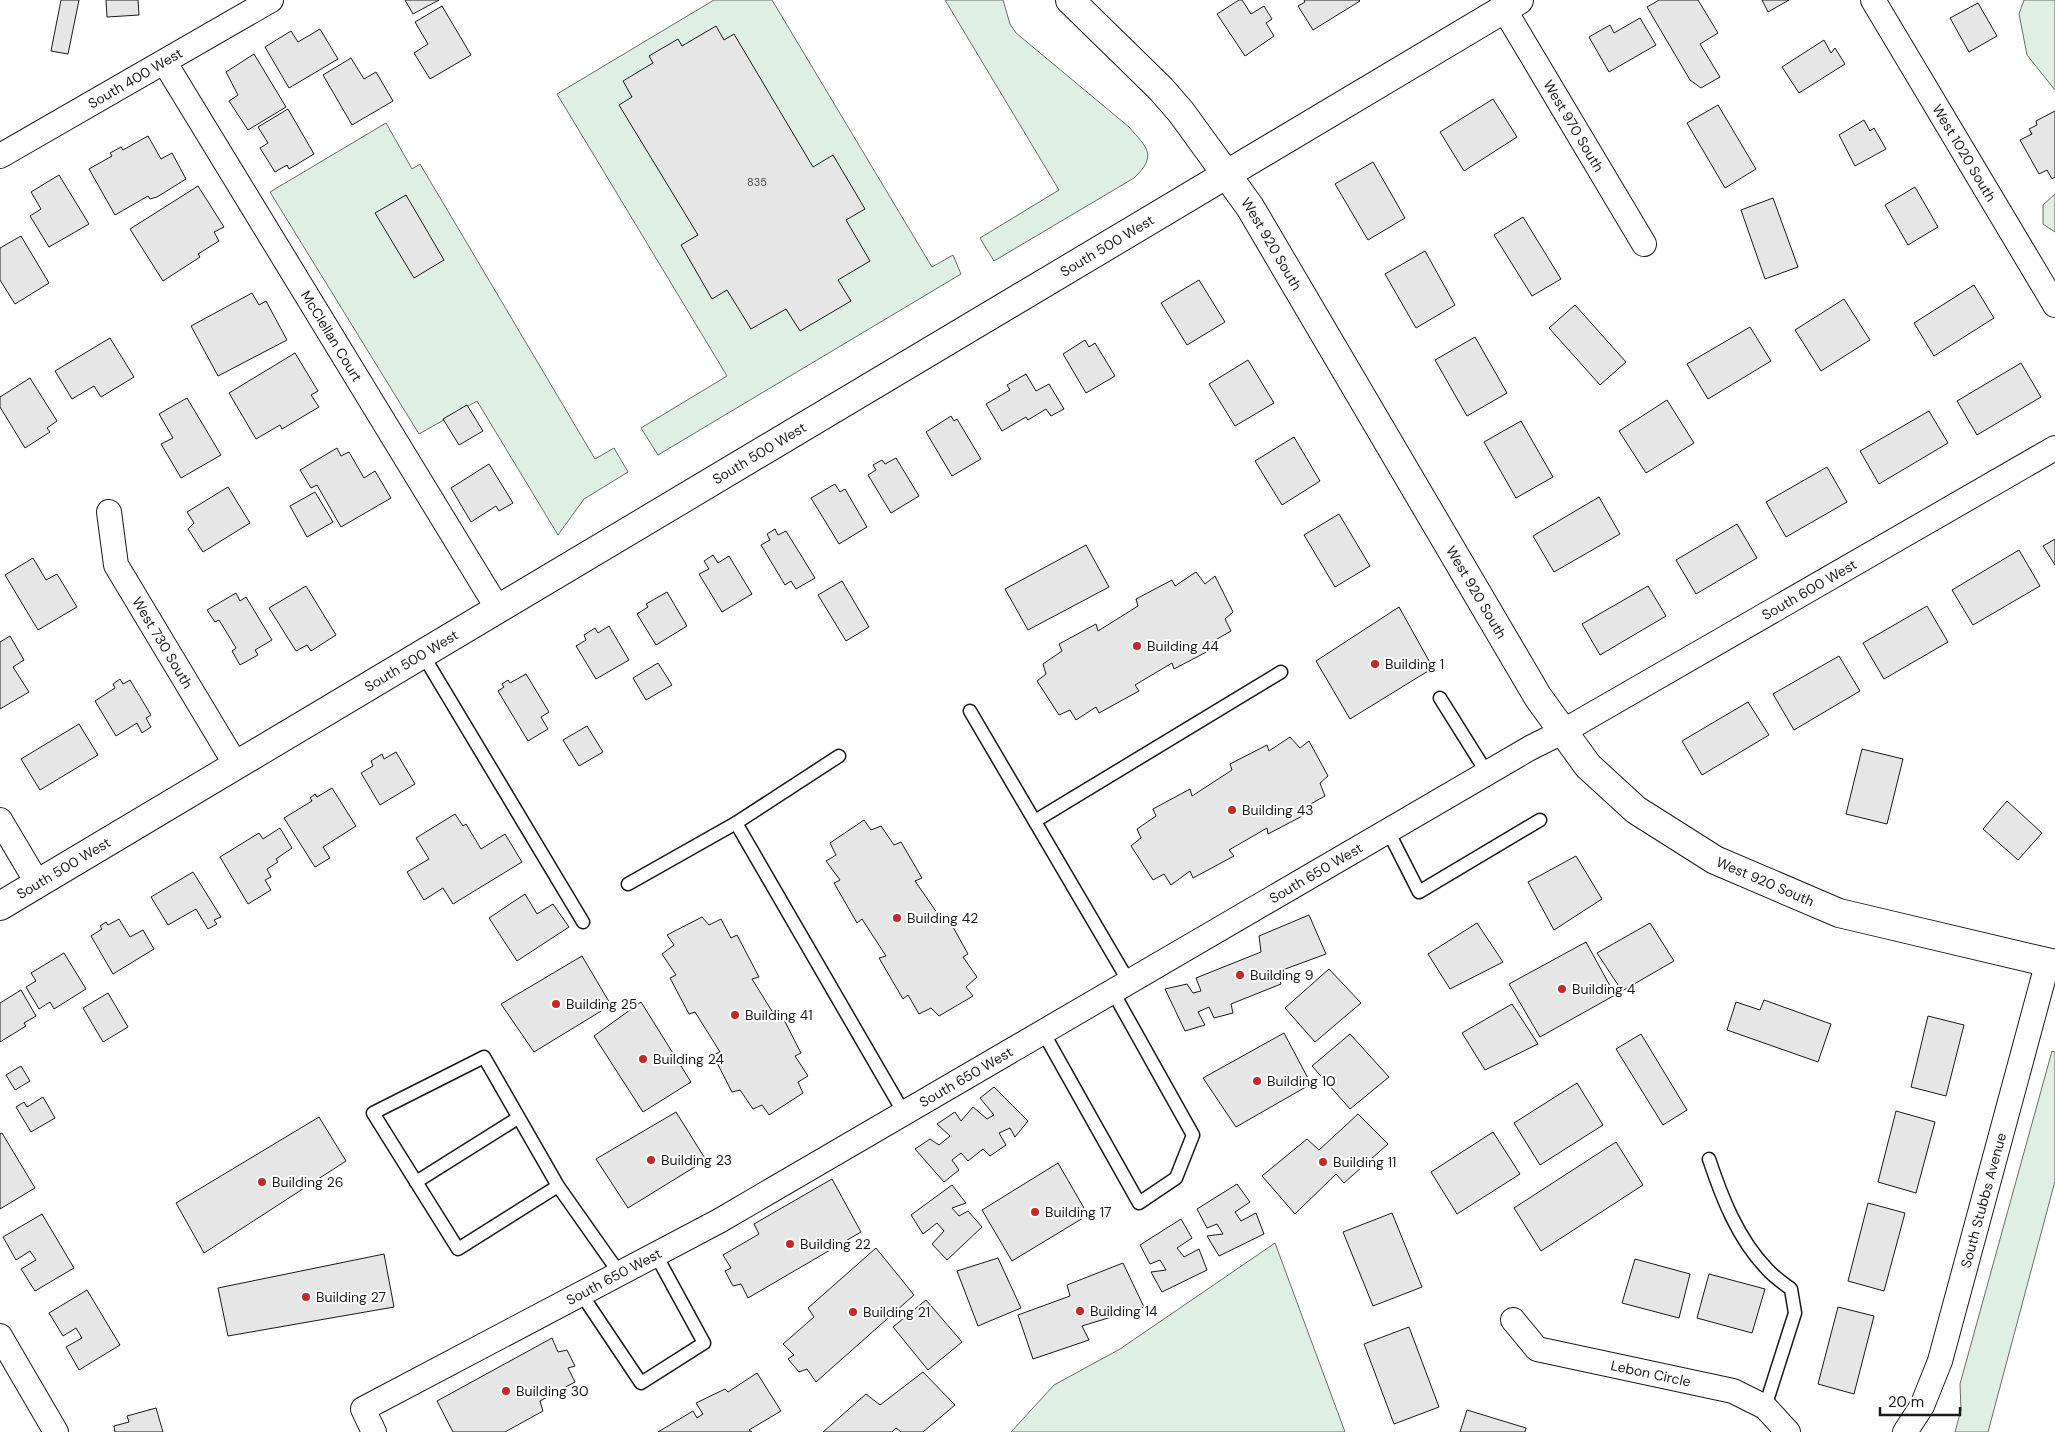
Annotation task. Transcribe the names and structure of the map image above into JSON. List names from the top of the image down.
{
  "streets": {
    "main road": ["West 920 South", "South 500 West"],
    "street": [
      "South 400 West",
      "West 970 South",
      "West 1020 South",
      "McClellan Court",
      "South 600 West",
      "West 730 South",
      "South 650 West",
      "South Stubbs Avenue",
      "Lebon Circle"
    ]
  },
  "crossings": [
    ["South 400 West", "McClellan Court"],
    ["West 970 South", "South 500 West"],
    ["West 920 South", "South 500 West"],
    ["West 920 South", "South 600 West"],
    ["West 920 South", "South 650 West"],
    ["West 920 South", "South Stubbs Avenue"],
    ["South 500 West", "McClellan Court"],
    ["South 500 West", "West 730 South"],
    ["South 600 West", "South 650 West"]
  ],
  "places": [
    "Building 44",
    "Building 1",
    "Building 43",
    "Building 42",
    "Building 9",
    "Building 4",
    "Building 25",
    "Building 41",
    "Building 24",
    "Building 10",
    "Building 23",
    "Building 11",
    "Building 26",
    "Building 17",
    "Building 22",
    "Building 27",
    "Building 14",
    "Building 21",
    "Building 30"
  ],
  "house_numbers": ["835"],
  "scale_bar": "20 m"
}
